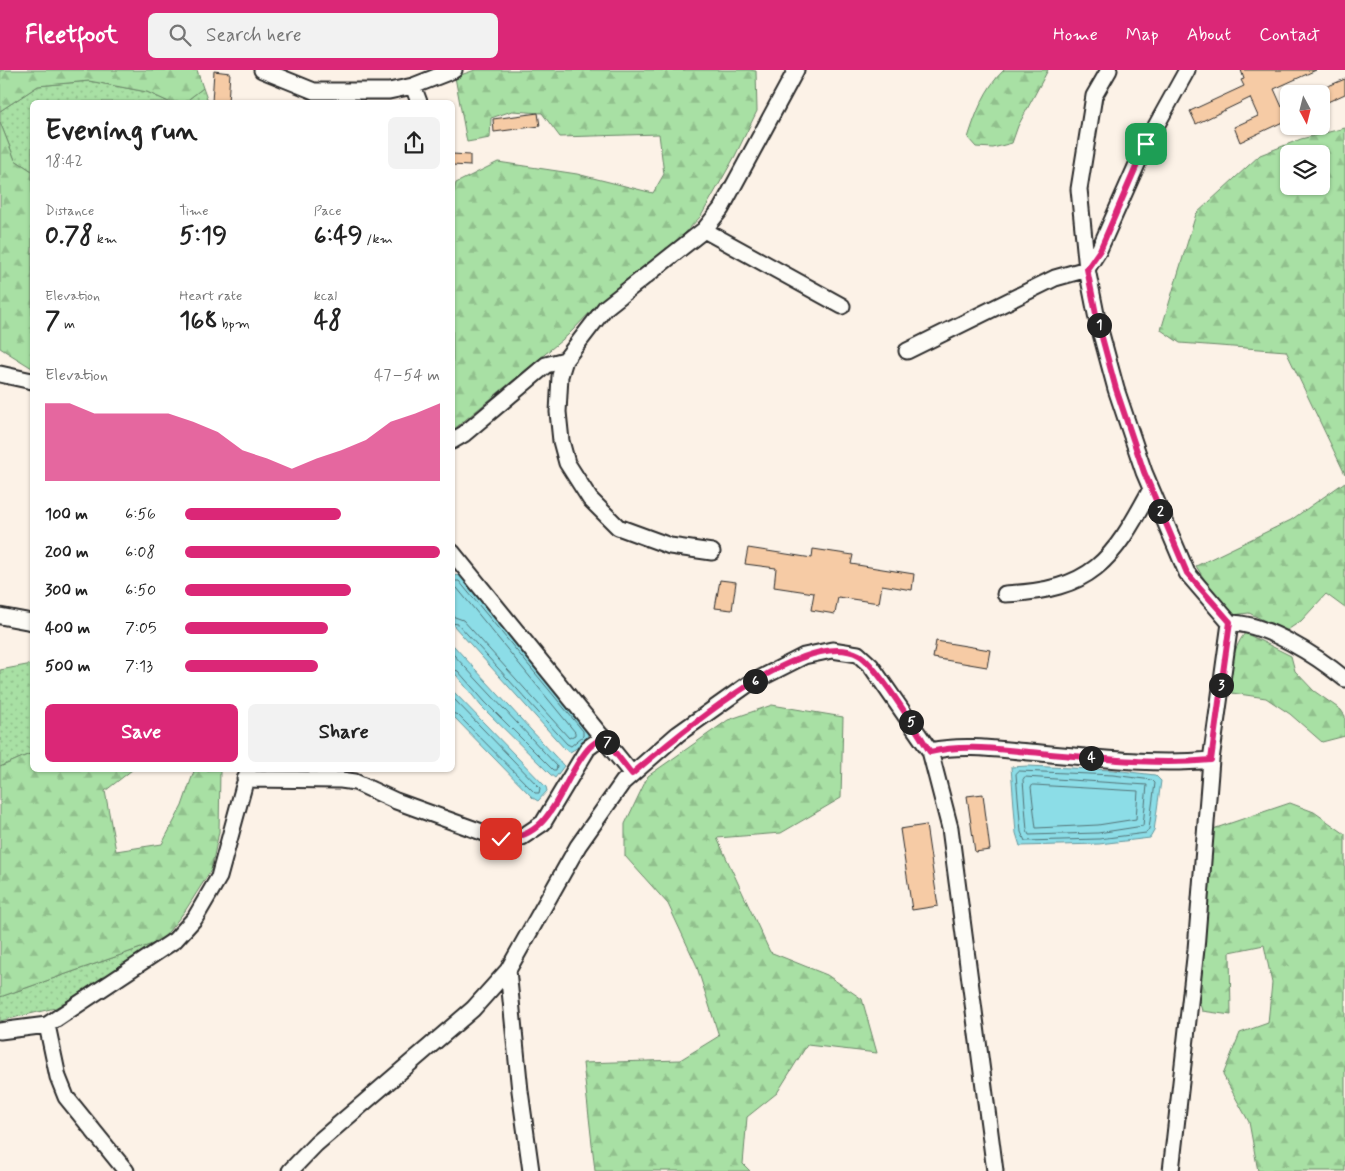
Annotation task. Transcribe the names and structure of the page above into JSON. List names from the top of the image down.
{
  "north": "bottom",
  "page": {
    "header": "Fleetfoot",
    "search": "Search here",
    "nav": [
      "Home",
      "Map",
      "About",
      "Contact"
    ],
    "heading": ["Evening run", "18:42"],
    "stats": [
      ["Distance", "0.78 km"],
      ["Time", "5:19"],
      ["Pace", "6:49 /km"],
      ["Elevation", "7 m"],
      ["Heart rate", "168 bpm"],
      ["kcal", "48"]
    ],
    "pins": [
      "1",
      "2",
      "6",
      "3",
      "5",
      "7",
      "4"
    ],
    "chart": ["Elevation", "47–54 m"],
    "list": [
      {
        "name": "100 m",
        "note": "6:56"
      },
      {
        "name": "200 m",
        "note": "6:08"
      },
      {
        "name": "300 m",
        "note": "6:50"
      },
      {
        "name": "400 m",
        "note": "7:05"
      },
      {
        "name": "500 m",
        "note": "7:13"
      }
    ],
    "buttons": ["Save", "Share"]
  }
}
